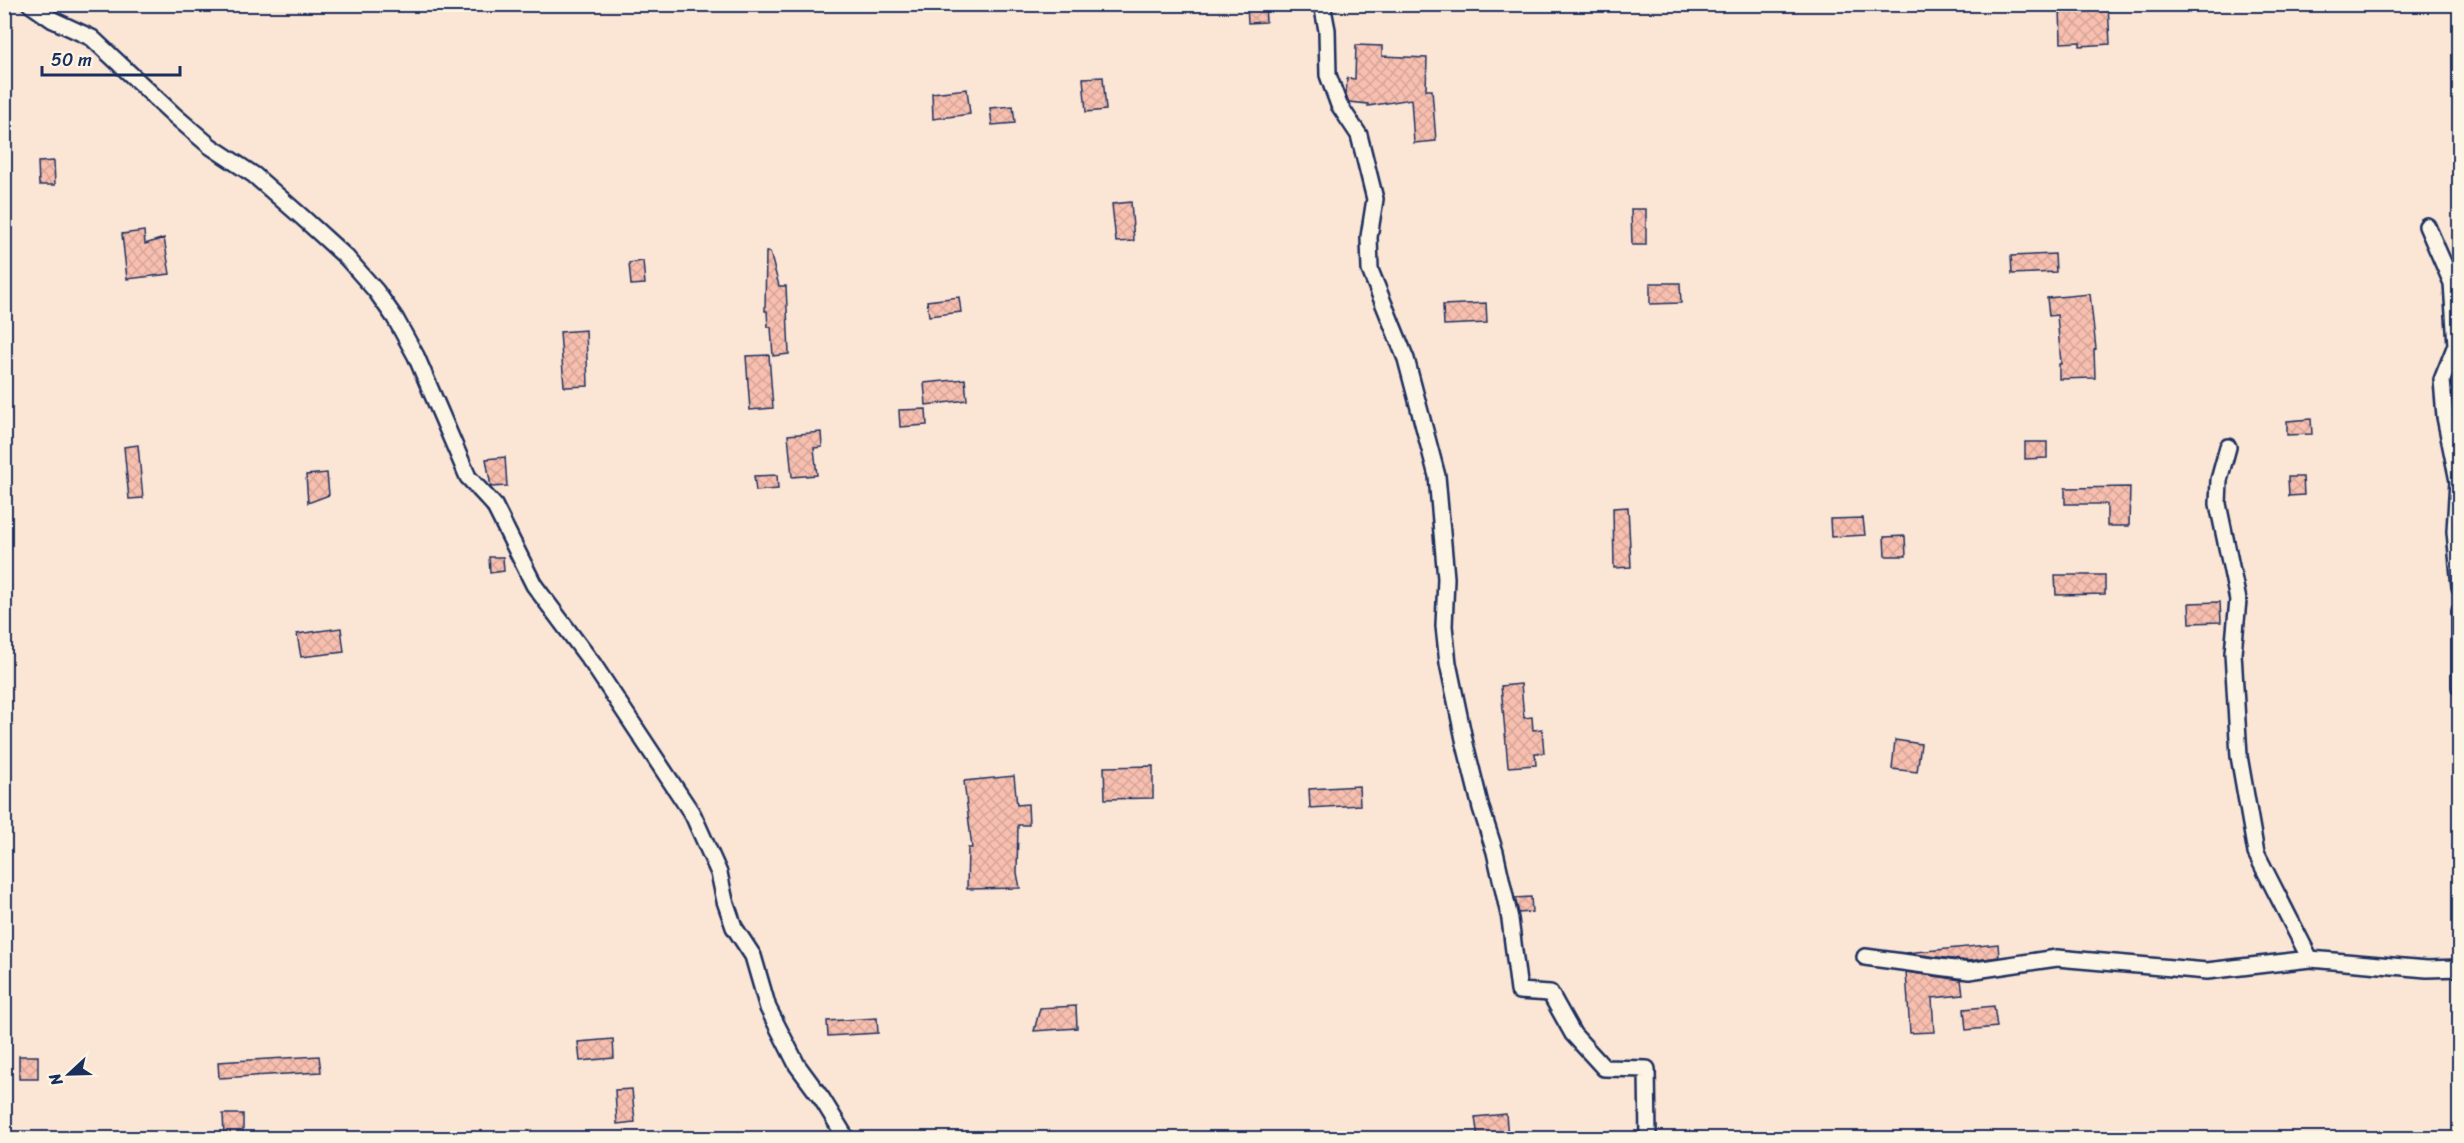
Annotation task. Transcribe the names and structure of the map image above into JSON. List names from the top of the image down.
{
  "scale_bar": "50 m",
  "north": "left"
}
